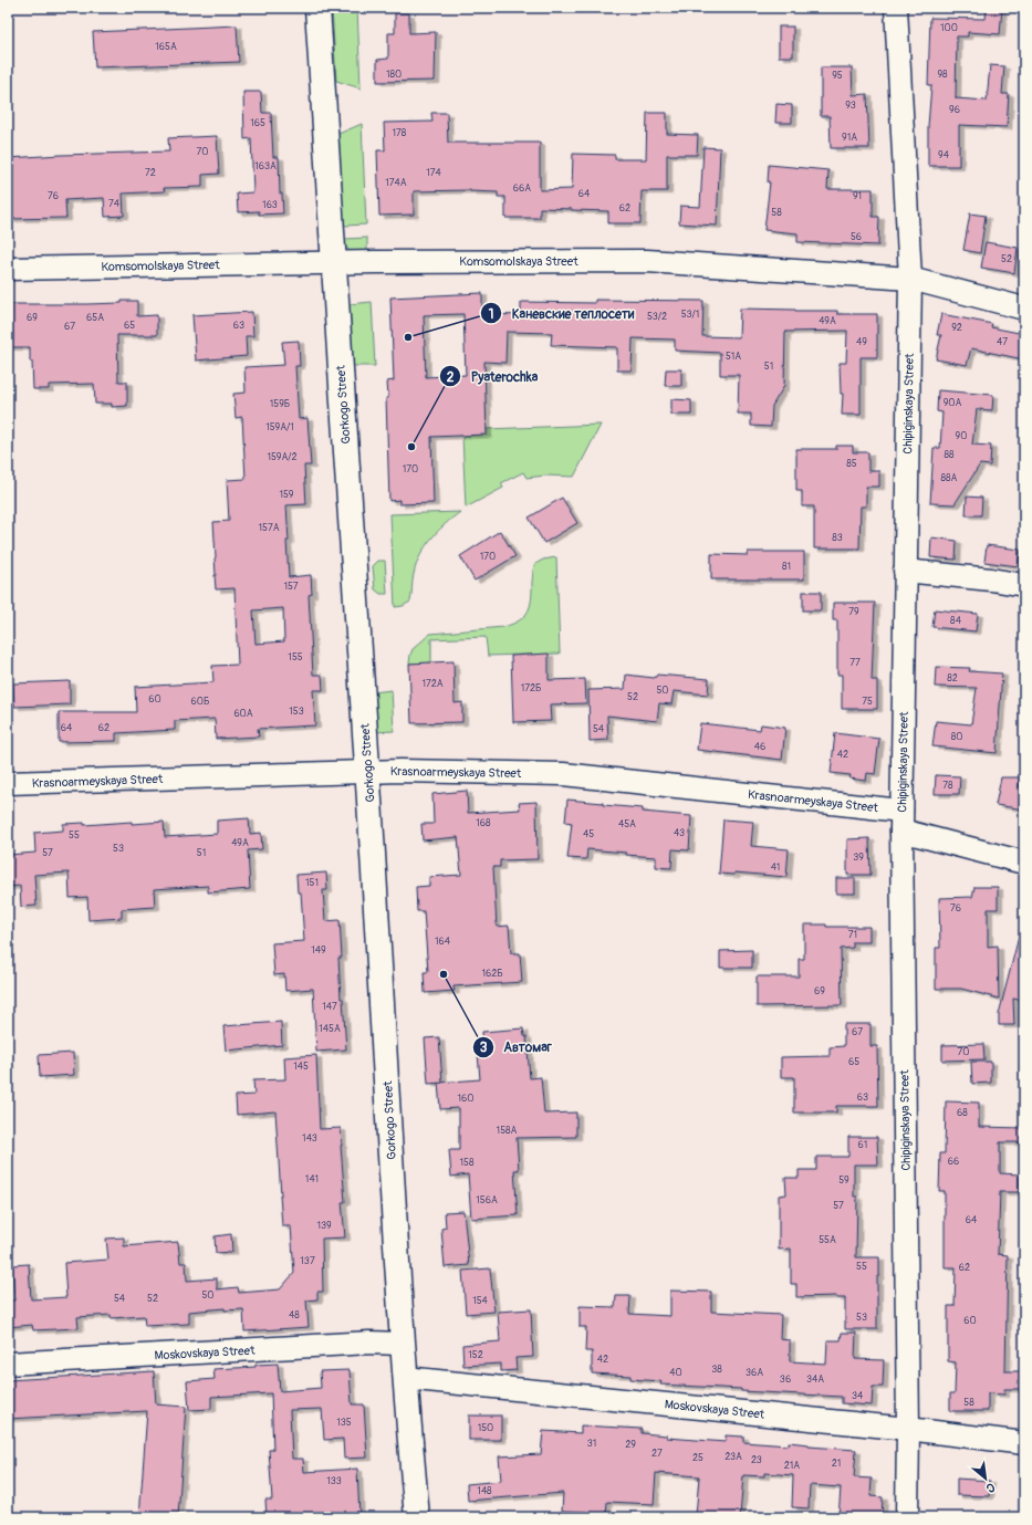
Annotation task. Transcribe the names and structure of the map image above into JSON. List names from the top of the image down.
{
  "streets": {
    "main road": ["Gorkogo Street"],
    "street": [
      "Komsomolskaya Street",
      "Chipiginskaya Street",
      "Krasnoarmeyskaya Street",
      "Moskovskaya Street"
    ]
  },
  "crossings": [
    ["Komsomolskaya Street", "Chipiginskaya Street"],
    ["Komsomolskaya Street", "Gorkogo Street"],
    ["Chipiginskaya Street", "Krasnoarmeyskaya Street"],
    ["Chipiginskaya Street", "Moskovskaya Street"],
    ["Gorkogo Street", "Krasnoarmeyskaya Street"],
    ["Gorkogo Street", "Moskovskaya Street"]
  ],
  "places": ["Каневские теплосети", "Pyaterochka", "Автомаг"],
  "house_numbers": [
    "100",
    "165А",
    "180",
    "98",
    "95",
    "93",
    "96",
    "165",
    "178",
    "91А",
    "70",
    "94",
    "163А",
    "72",
    "174",
    "174А",
    "66А",
    "64",
    "76",
    "91",
    "74",
    "163",
    "62",
    "58",
    "56",
    "52",
    "53/1",
    "53/2",
    "69",
    "65А",
    "49А",
    "65",
    "63",
    "67",
    "92",
    "49",
    "47",
    "51А",
    "51",
    "90А",
    "159Б",
    "159А/1",
    "90",
    "88",
    "159А/2",
    "85",
    "170",
    "88А",
    "159",
    "157А",
    "83",
    "170",
    "81",
    "157",
    "79",
    "84",
    "155",
    "77",
    "82",
    "172А",
    "172Б",
    "50",
    "52",
    "60",
    "60Б",
    "75",
    "153",
    "60А",
    "64",
    "62",
    "54",
    "80",
    "46",
    "42",
    "78",
    "168",
    "45А",
    "43",
    "45",
    "55",
    "49А",
    "53",
    "57",
    "51",
    "39",
    "41",
    "151",
    "76",
    "71",
    "164",
    "149",
    "162Б",
    "69",
    "147",
    "145А",
    "67",
    "70",
    "65",
    "145",
    "63",
    "160",
    "68",
    "158А",
    "143",
    "61",
    "66",
    "158",
    "141",
    "59",
    "156А",
    "57",
    "64",
    "139",
    "55А",
    "137",
    "55",
    "62",
    "50",
    "54",
    "52",
    "154",
    "48",
    "53",
    "60",
    "152",
    "42",
    "38",
    "40",
    "36А",
    "36",
    "34А",
    "34",
    "58",
    "135",
    "150",
    "31",
    "29",
    "27",
    "23А",
    "25",
    "23",
    "21",
    "21А",
    "133",
    "148"
  ],
  "north": "bottom right"
}
